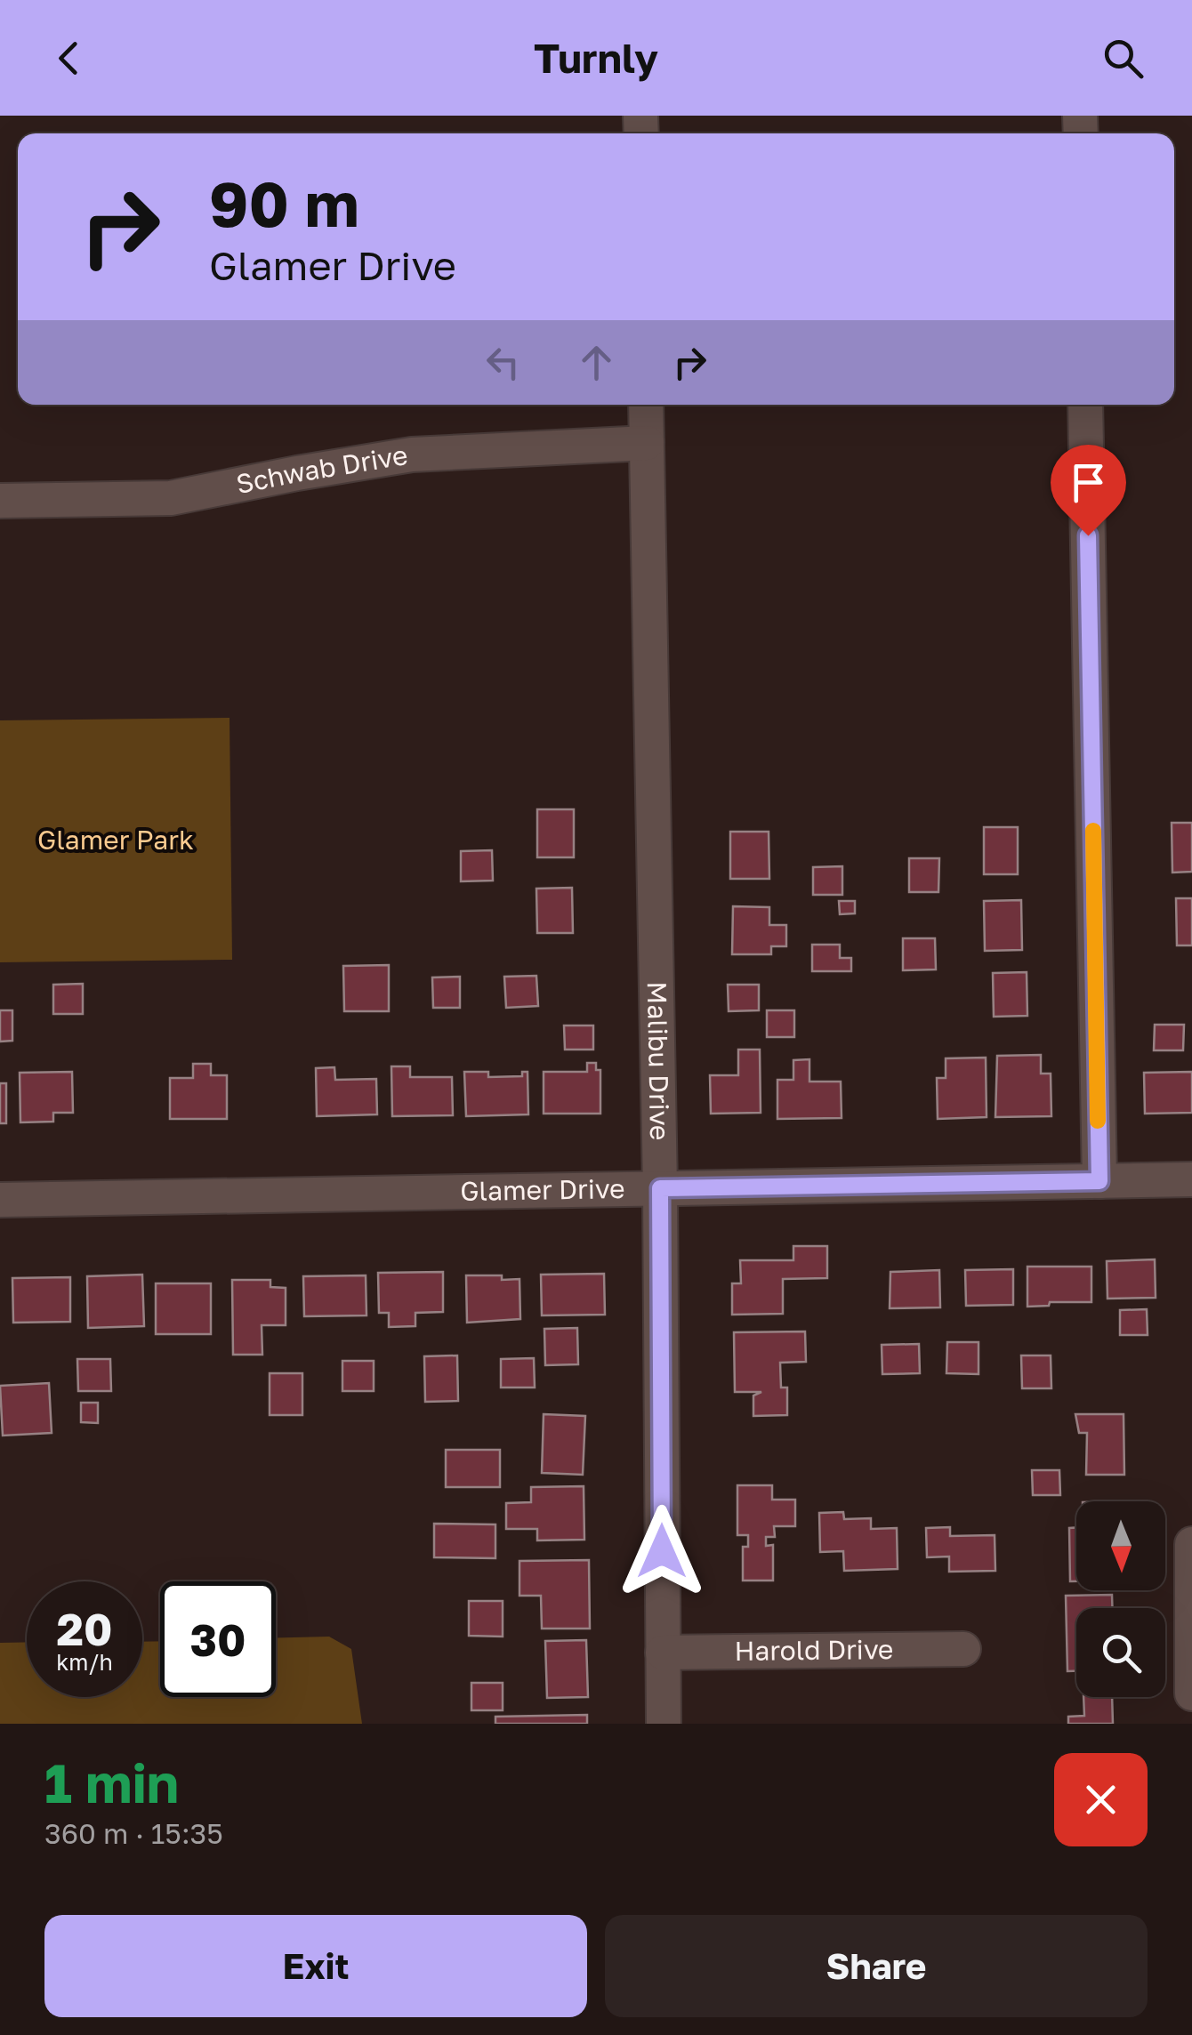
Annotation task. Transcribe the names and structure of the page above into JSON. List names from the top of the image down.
{
  "streets": {
    "street": [
      "Schwab Drive",
      "Malibu Drive",
      "Glamer Drive",
      "Harold Drive"
    ]
  },
  "crossings": [
    ["Schwab Drive", "Malibu Drive"],
    ["Malibu Drive", "Glamer Drive"],
    ["Malibu Drive", "Harold Drive"]
  ],
  "parks": ["Glamer Park"],
  "north": "bottom",
  "page": {
    "header": "Turnly",
    "turn": ["90 m", "Glamer Drive"],
    "speed": "20 km/h",
    "limit": "30",
    "heading": ["1 min", "360 m · 15:35"],
    "buttons": ["Exit", "Share"]
  }
}
